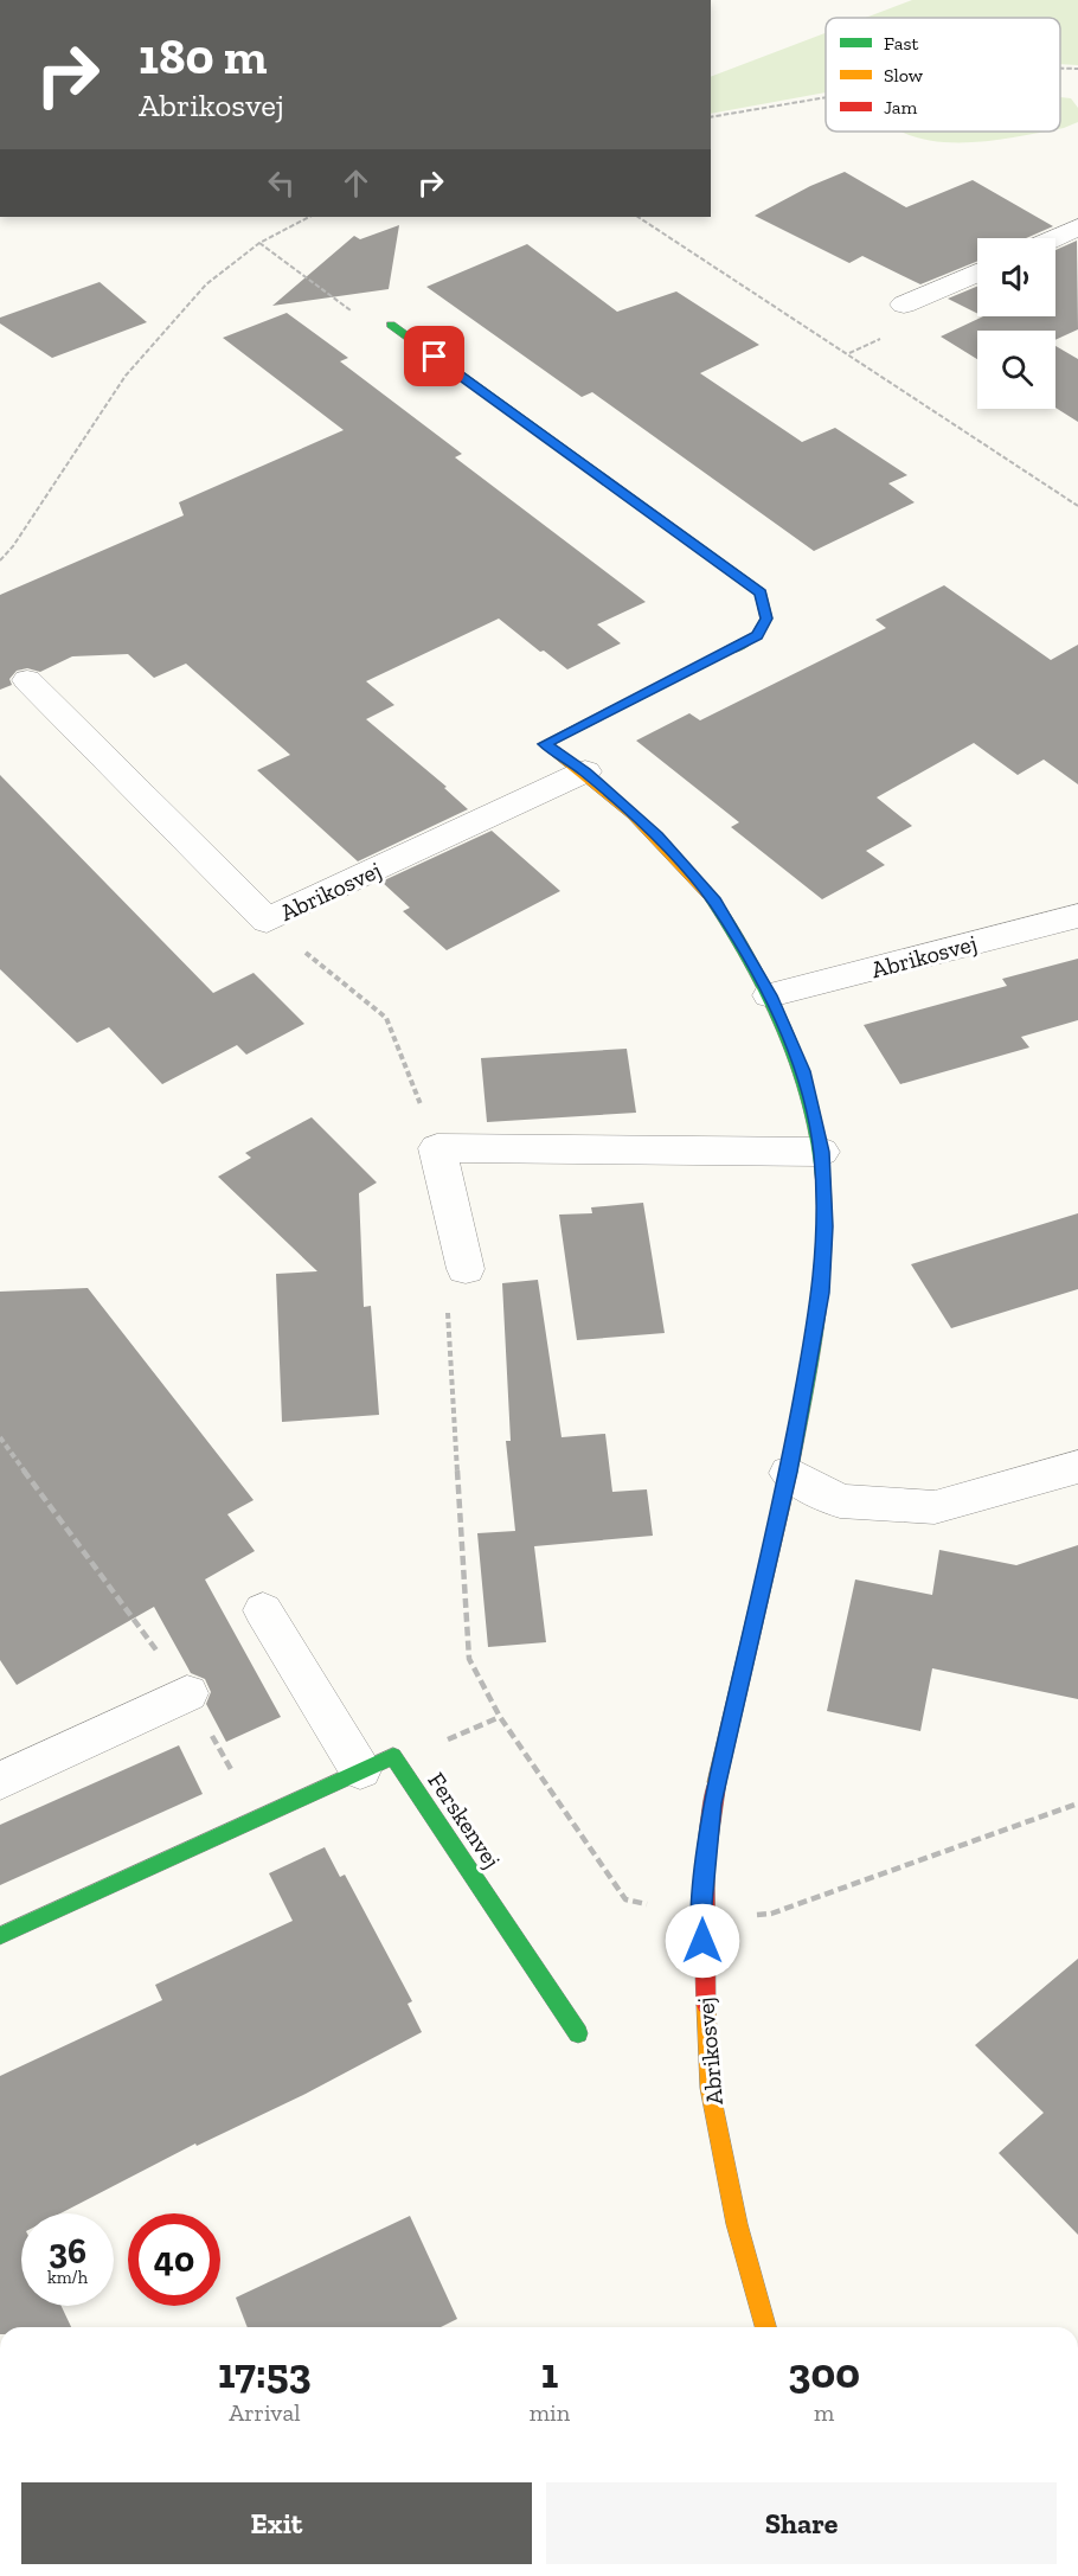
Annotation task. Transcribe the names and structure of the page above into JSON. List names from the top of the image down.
{
  "streets": {
    "street": ["Abrikosvej", "Ferskenvej"]
  },
  "legend": ["Fast", "Slow", "Jam"],
  "page": {
    "turn": ["180 m", "Abrikosvej"],
    "speed": "36 km/h",
    "limit": "40",
    "eta": [
      "17:53",
      "Arrival",
      "1",
      "min",
      "300",
      "m"
    ],
    "buttons": ["Exit", "Share"]
  }
}
